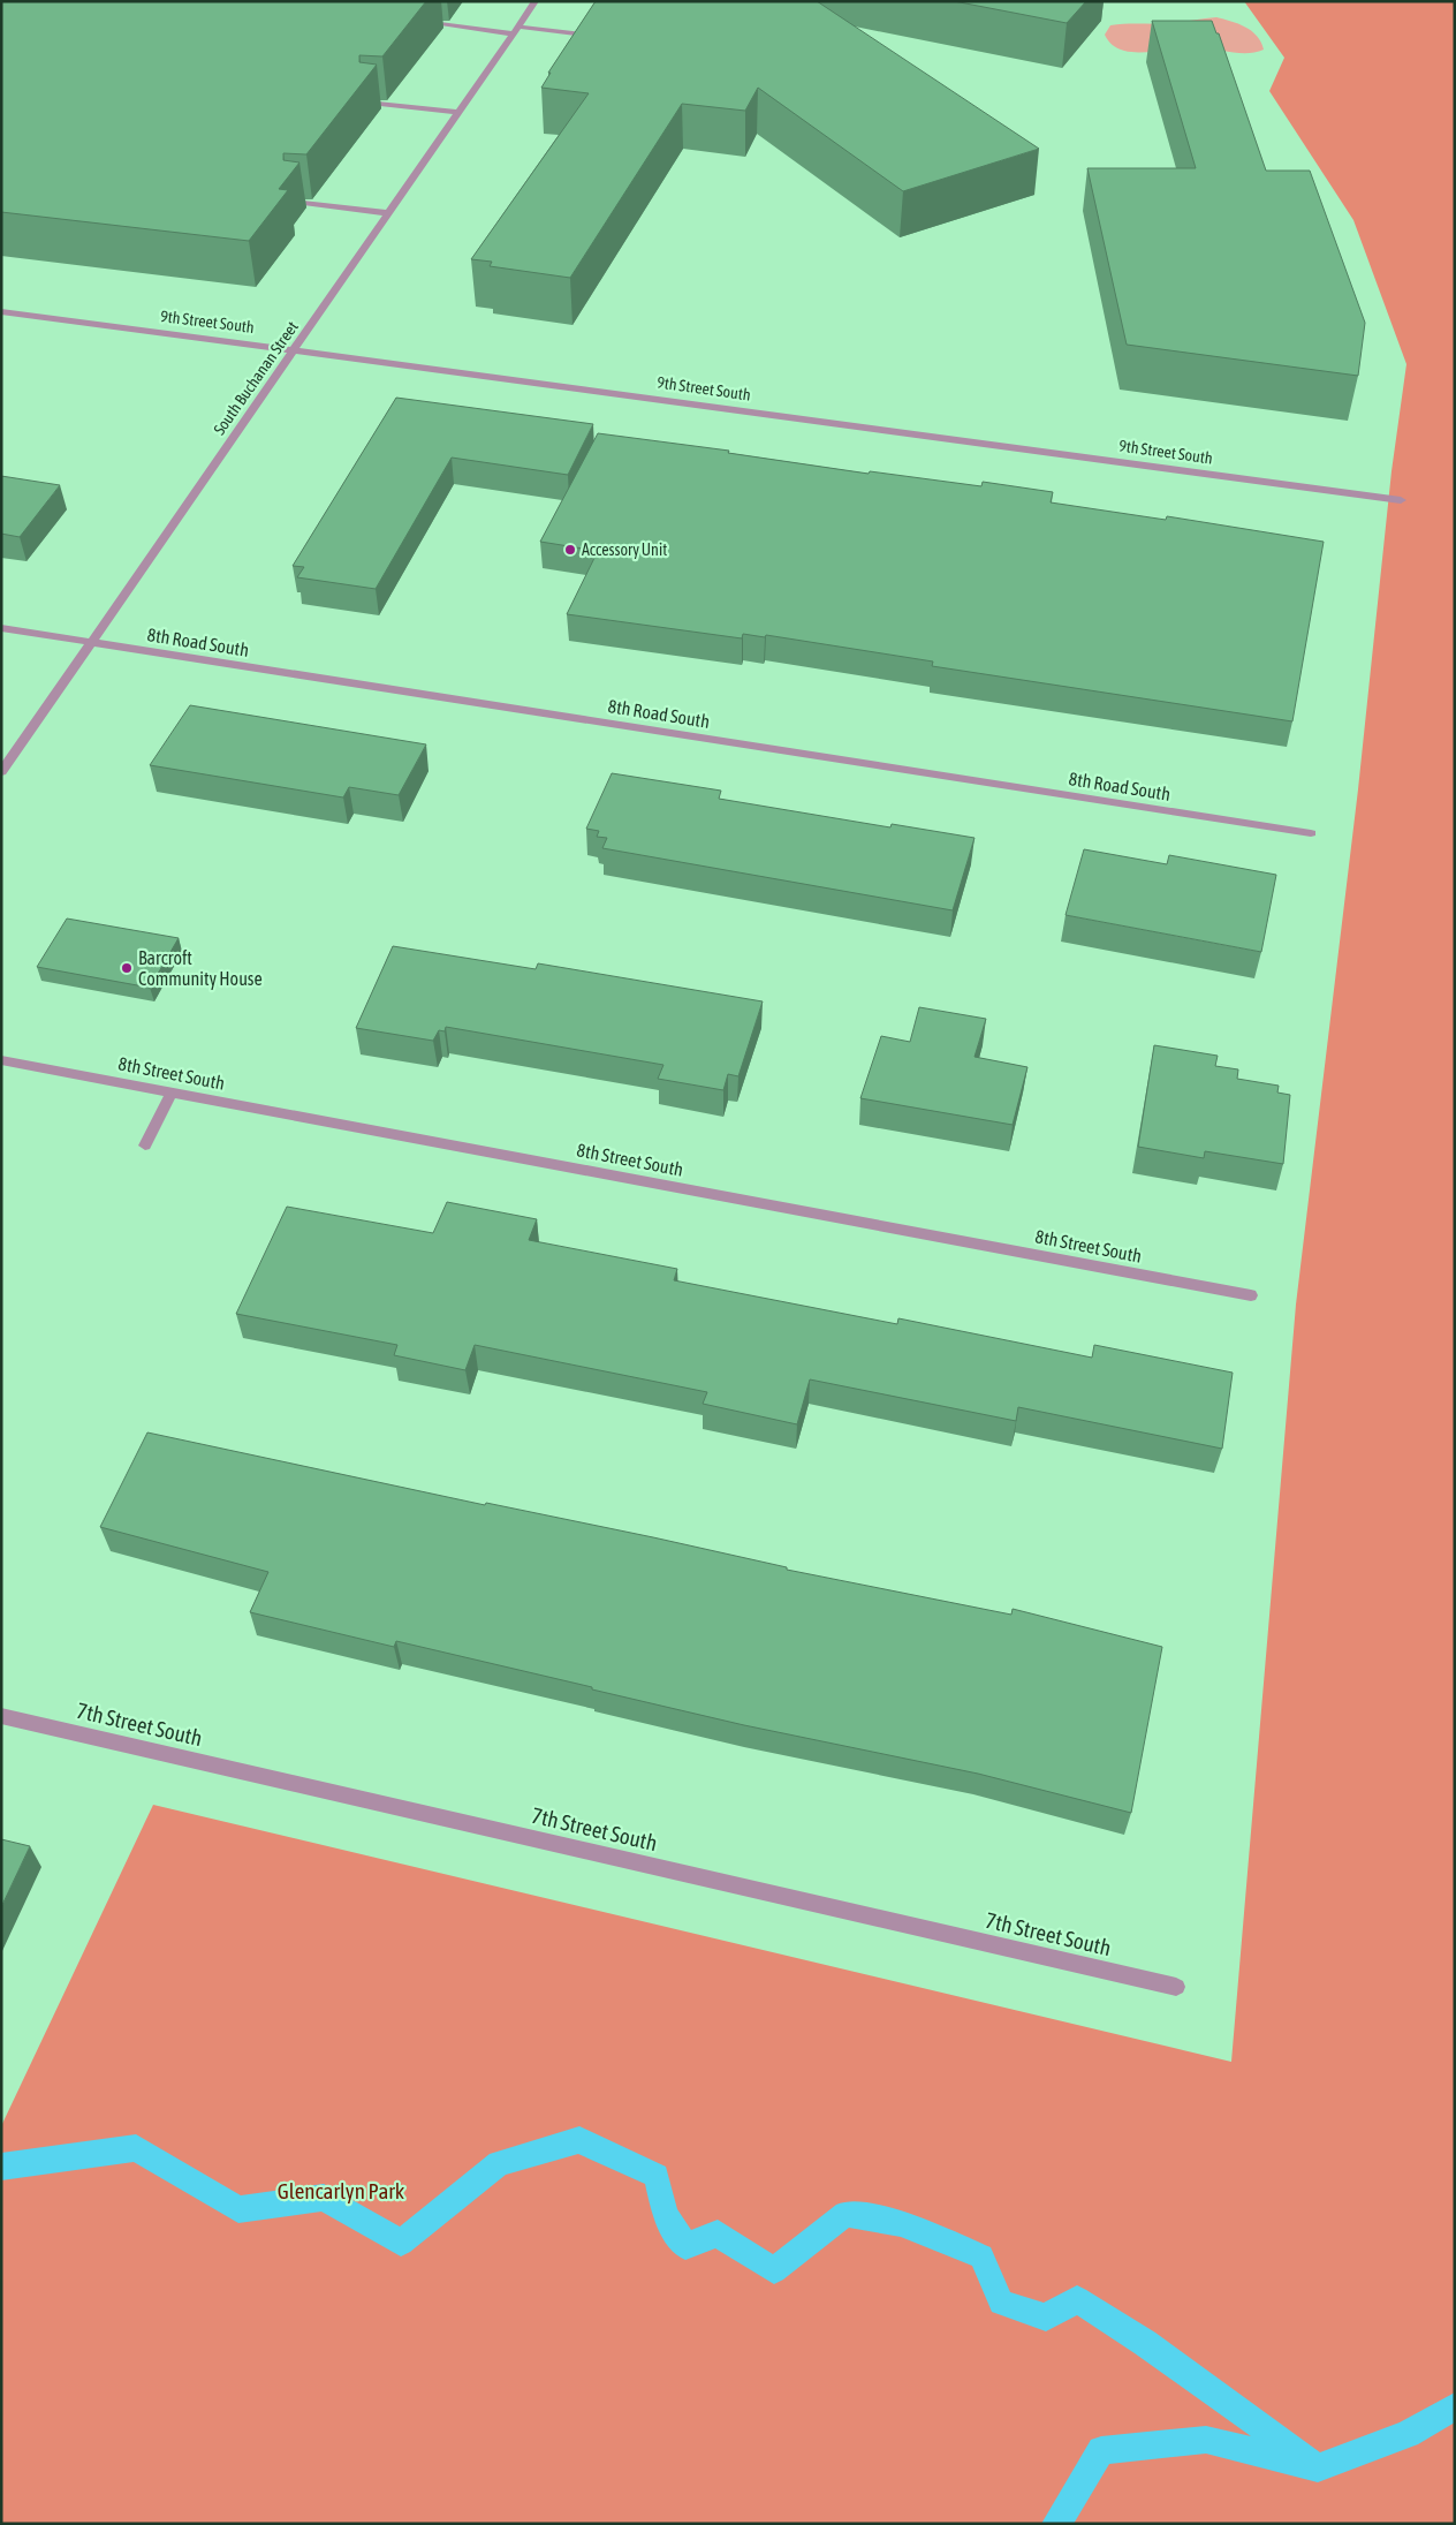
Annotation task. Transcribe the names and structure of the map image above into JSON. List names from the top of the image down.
{
  "streets": {
    "street": [
      "9th Street South",
      "South Buchanan Street",
      "8th Road South",
      "8th Street South",
      "7th Street South"
    ]
  },
  "crossings": [
    ["9th Street South", "South Buchanan Street"],
    ["South Buchanan Street", "8th Road South"]
  ],
  "parks": ["Glencarlyn Park"],
  "places": ["Accessory Unit", "Barcroft Community House"]
}
